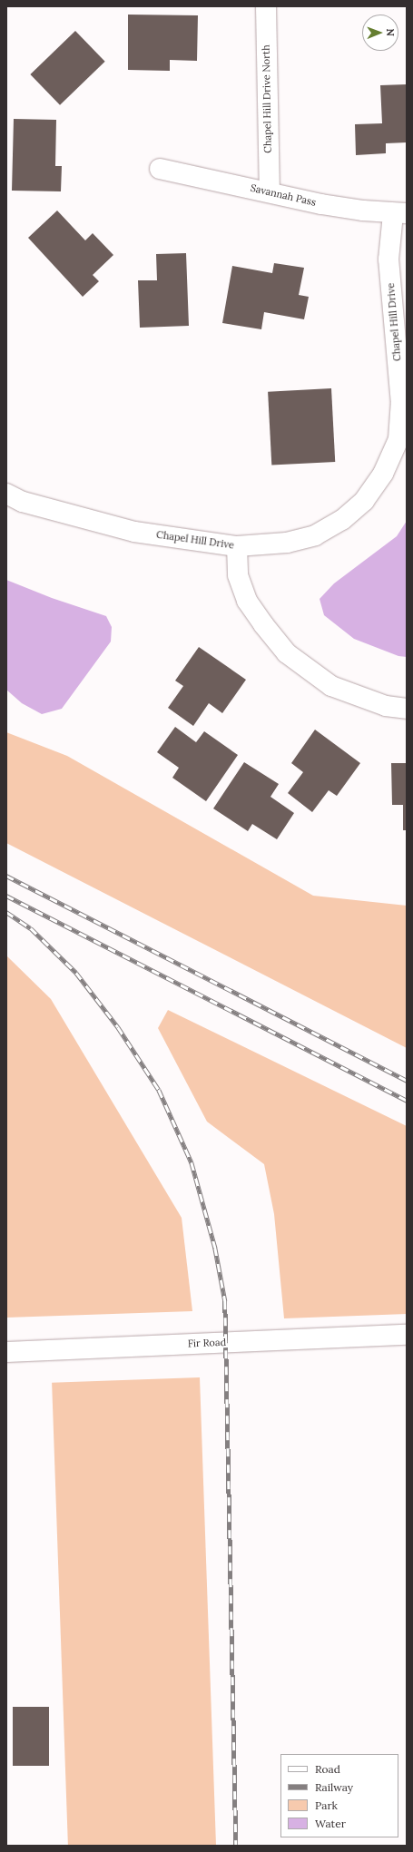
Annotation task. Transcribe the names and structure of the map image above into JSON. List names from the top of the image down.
{
  "streets": {
    "street": [
      "Chapel Hill Drive North",
      "Savannah Pass",
      "Chapel Hill Drive",
      "Fir Road"
    ]
  },
  "crossings": [
    ["Chapel Hill Drive North", "Savannah Pass"],
    ["Savannah Pass", "Chapel Hill Drive"]
  ],
  "legend": [
    "Road",
    "Railway",
    "Park",
    "Water"
  ],
  "north": "right"
}
